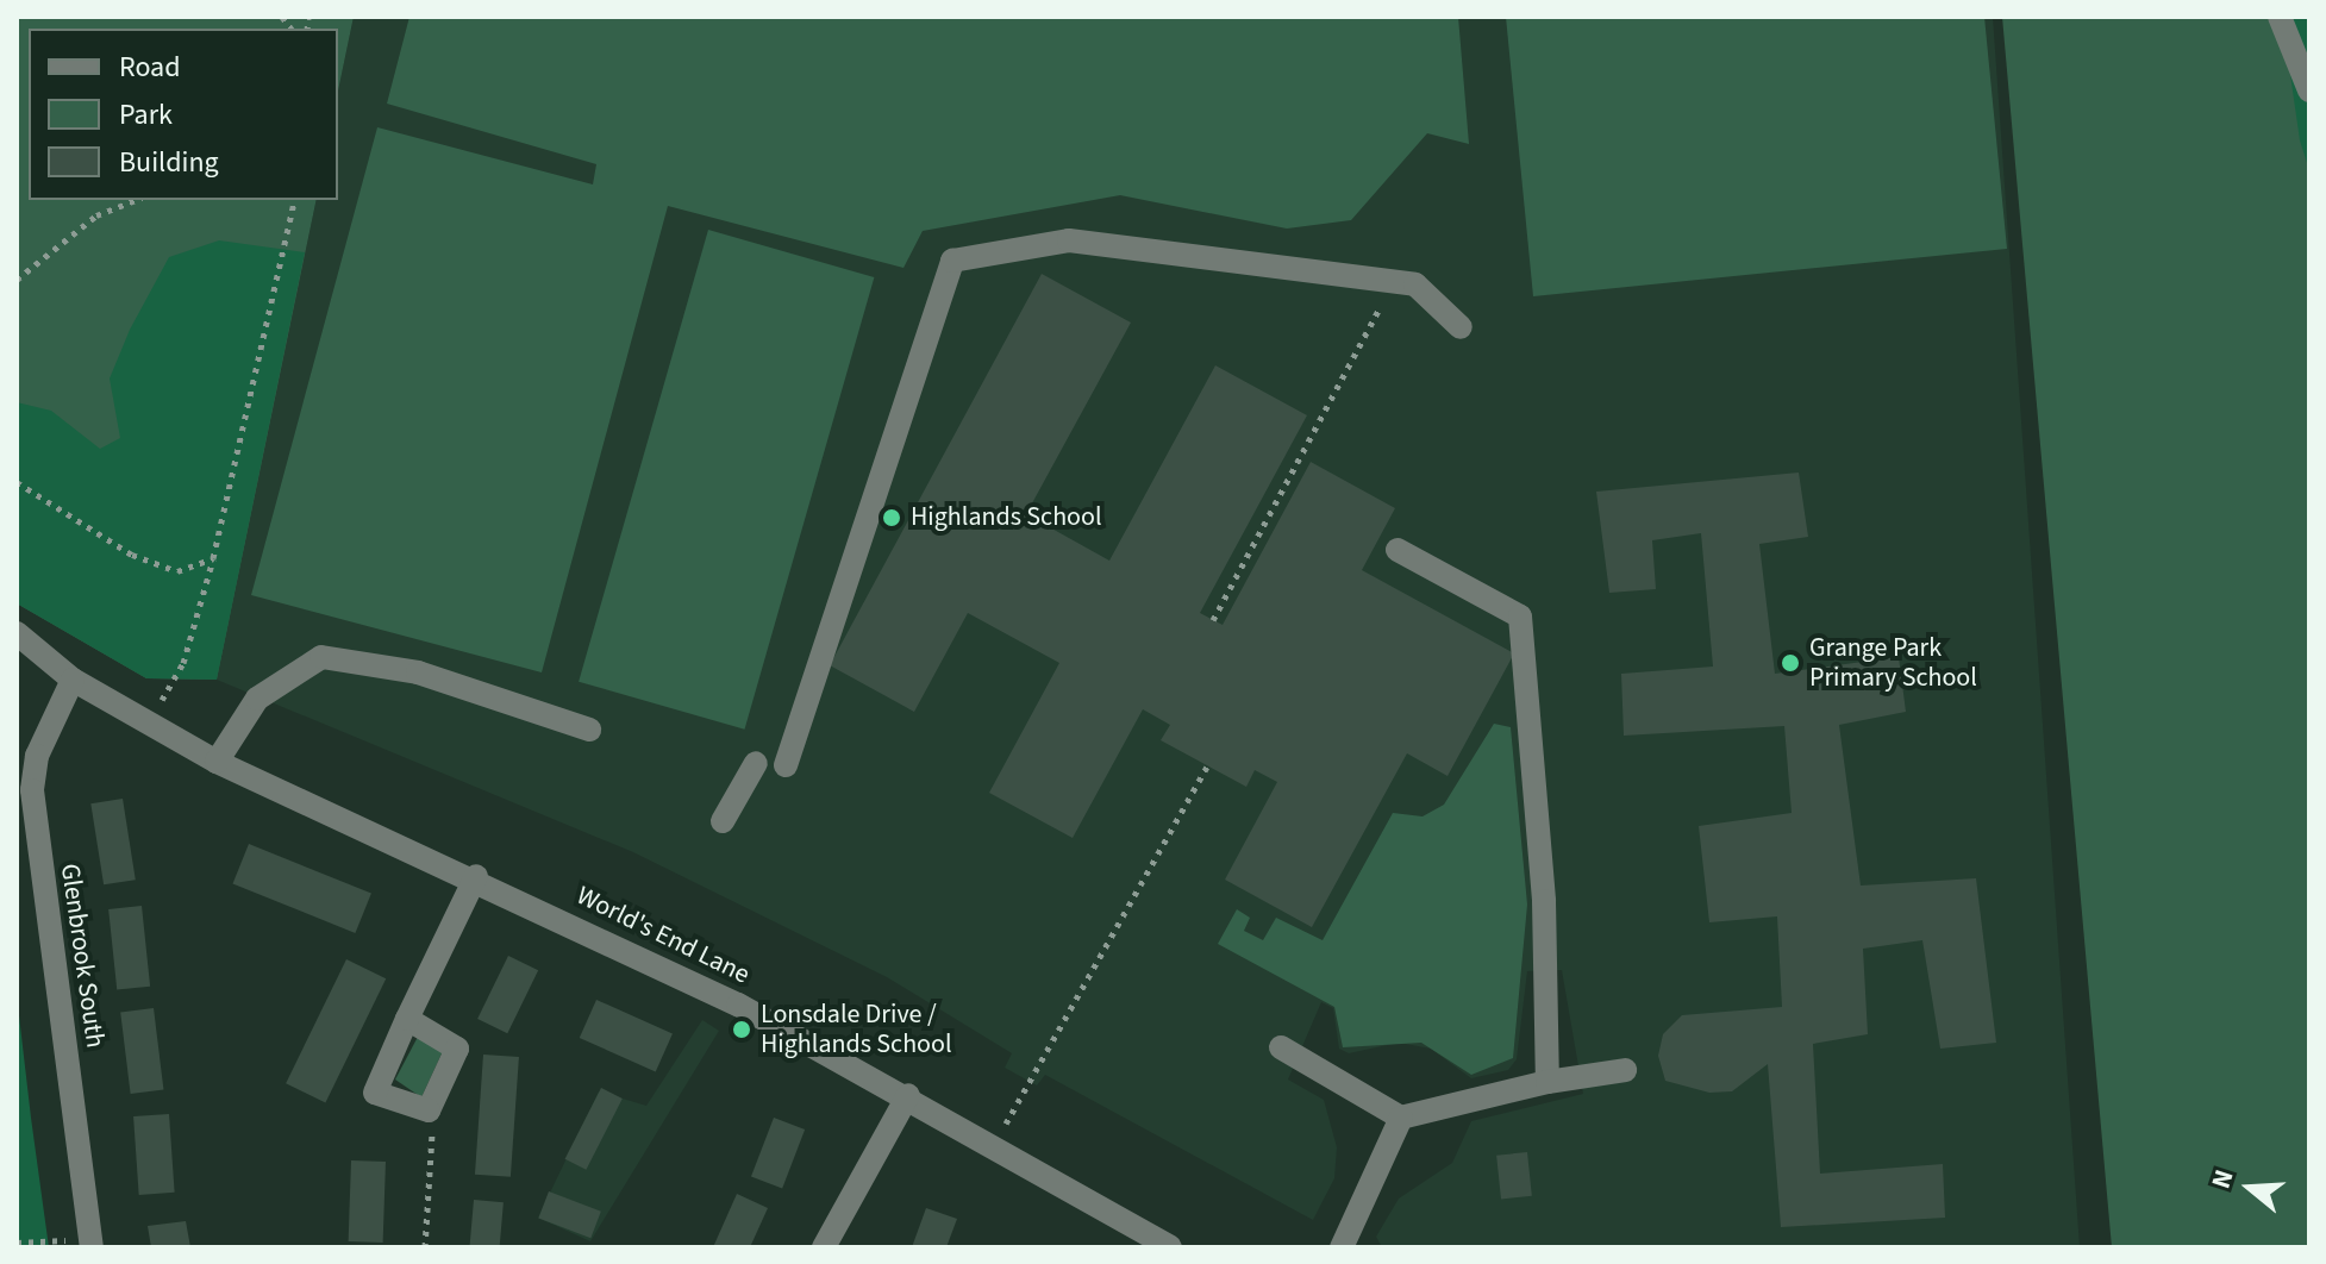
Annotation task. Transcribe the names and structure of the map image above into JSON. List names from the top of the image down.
{
  "streets": {
    "street": ["World's End Lane", "Glenbrook South"]
  },
  "crossings": [
    ["World's End Lane", "Glenbrook South"]
  ],
  "places": ["Highlands School", "Grange Park Primary School", "Lonsdale Drive / Highlands School"],
  "legend": ["Road", "Park", "Building"],
  "north": "left"
}
